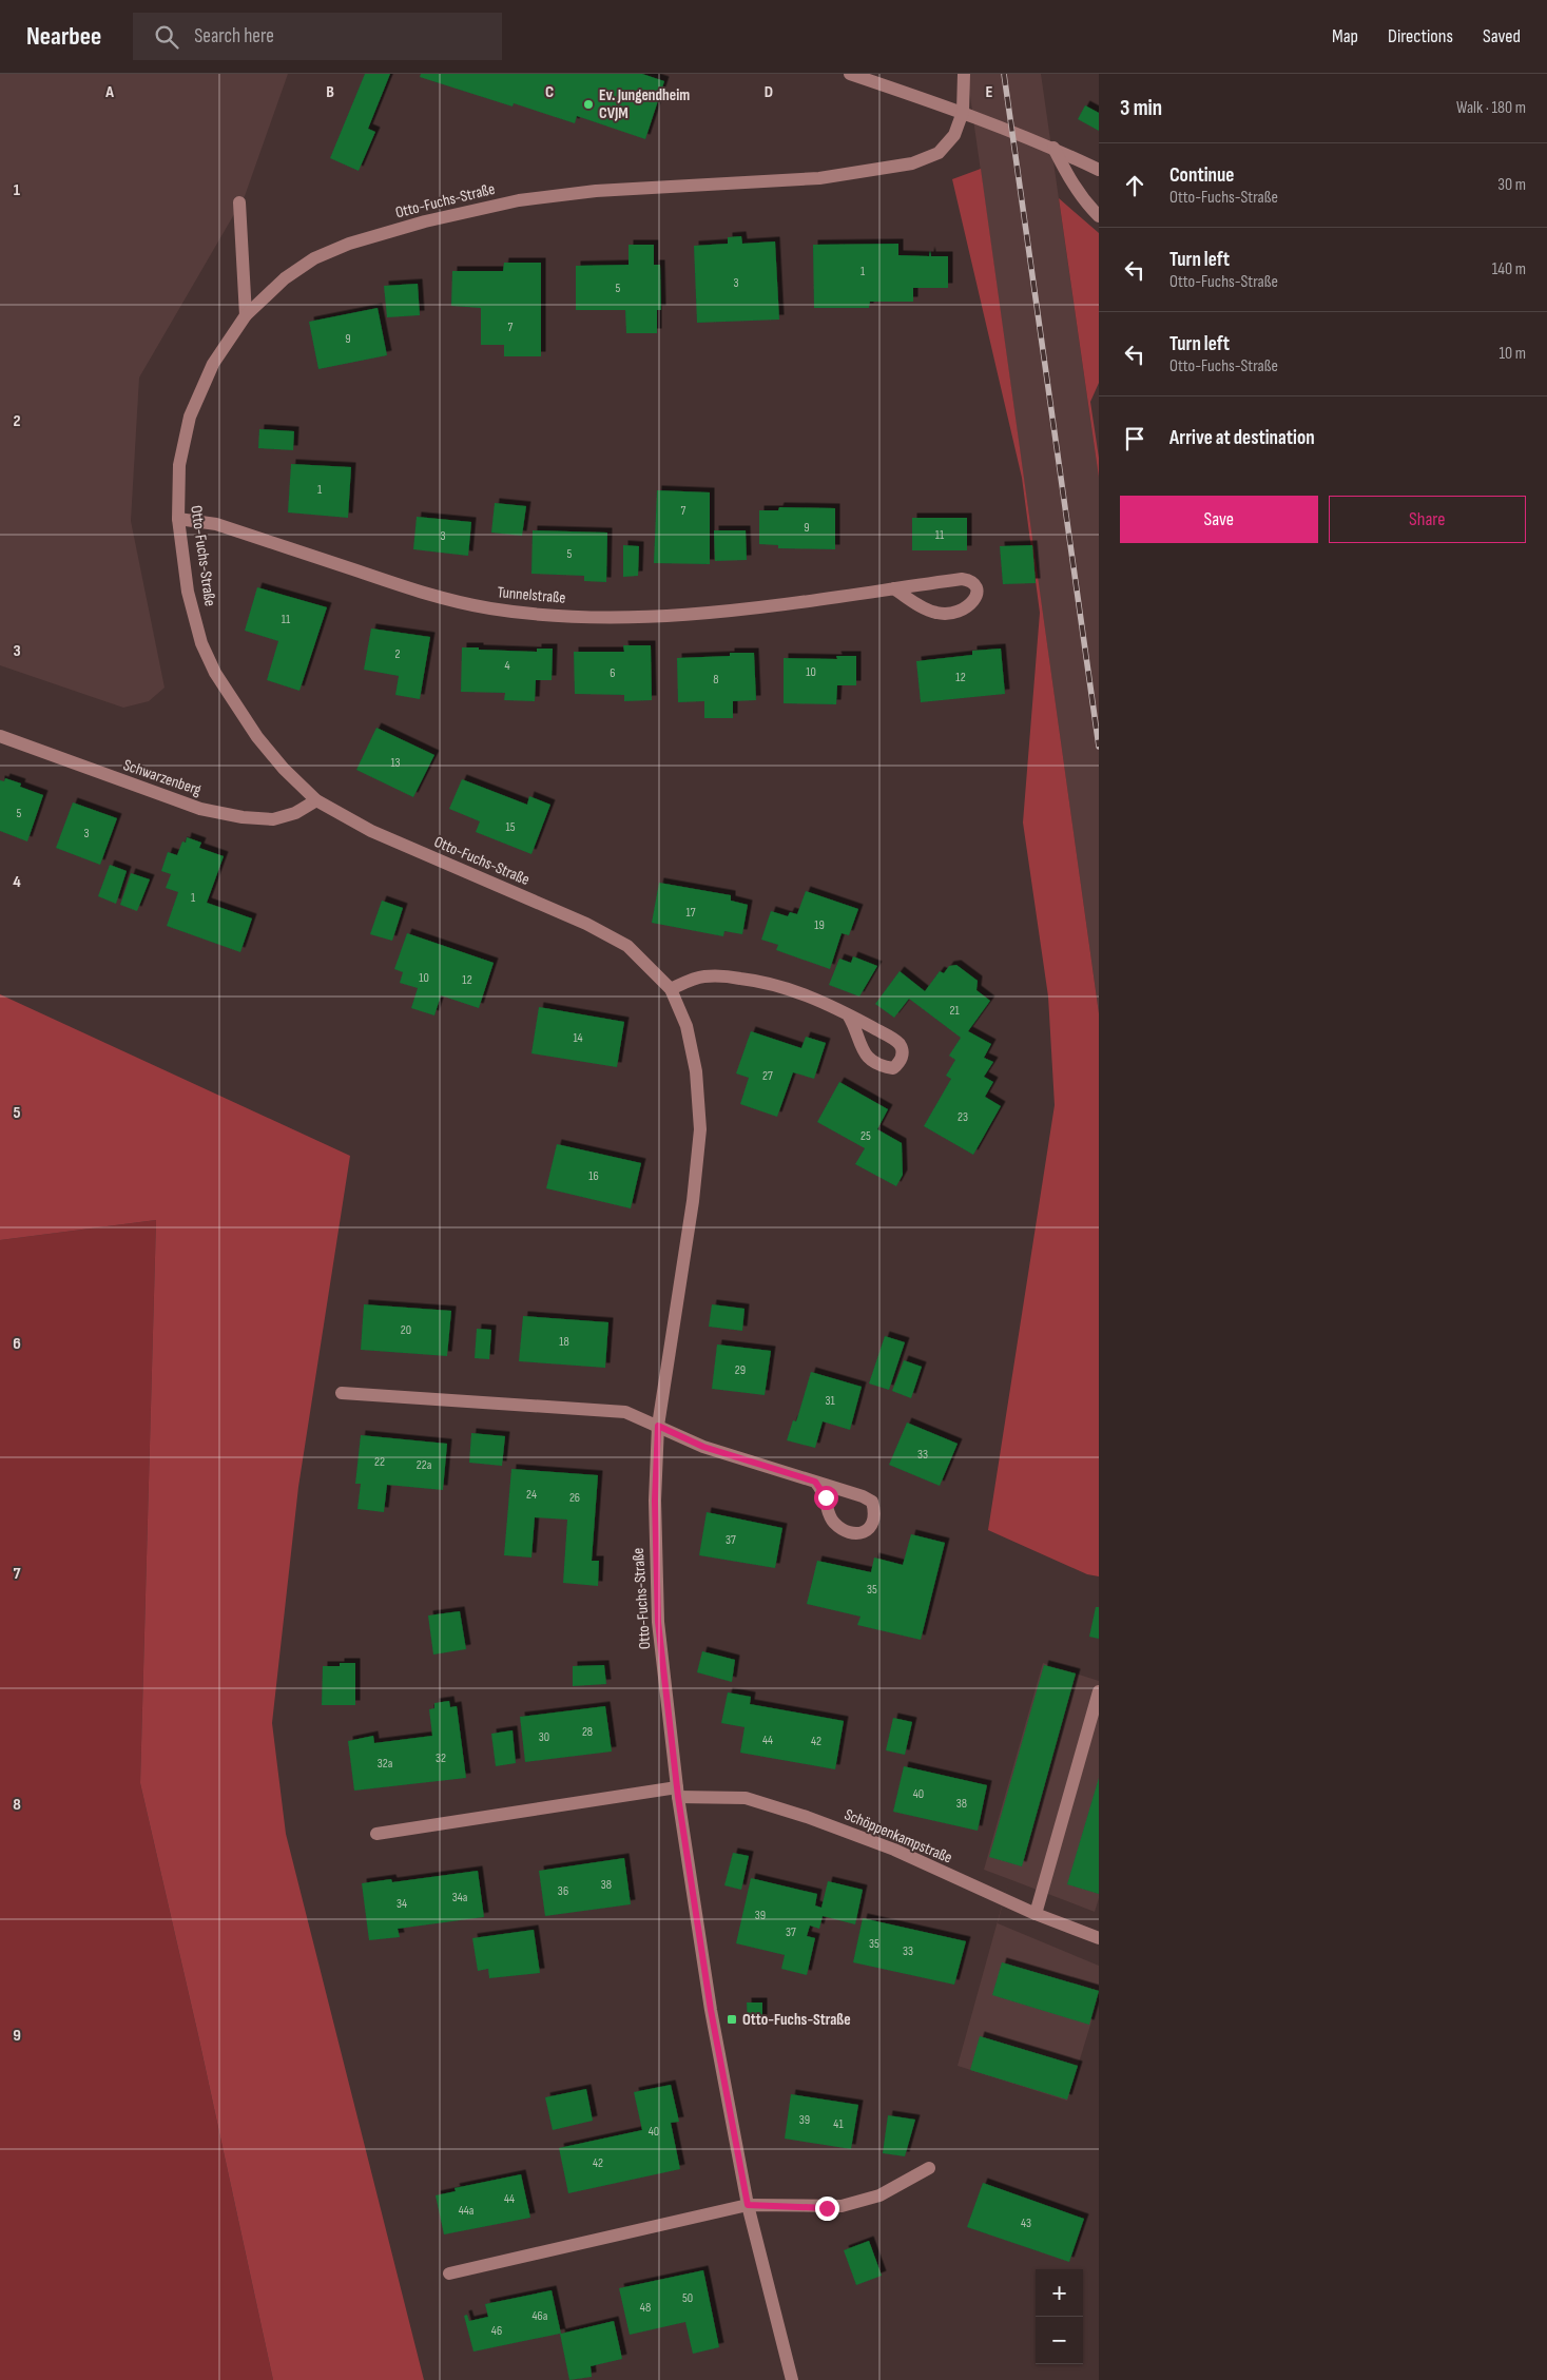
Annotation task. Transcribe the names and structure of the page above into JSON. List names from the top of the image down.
{
  "streets": {
    "street": [
      "Otto-Fuchs-Straße",
      "Tunnelstraße",
      "Schwarzenberg",
      "Schöppenkampstraße"
    ]
  },
  "crossings": [
    ["Otto-Fuchs-Straße", "Tunnelstraße"],
    ["Otto-Fuchs-Straße", "Schwarzenberg"],
    ["Otto-Fuchs-Straße", "Schöppenkampstraße"]
  ],
  "places": {
    "other": ["Ev. Jungendheim CVJM"],
    "transit": ["Otto-Fuchs-Straße"]
  },
  "house_numbers": [
    "1",
    "3",
    "5",
    "7",
    "9",
    "1",
    "7",
    "9",
    "11",
    "3",
    "5",
    "11",
    "2",
    "4",
    "10",
    "6",
    "12",
    "8",
    "13",
    "5",
    "15",
    "3",
    "1",
    "17",
    "19",
    "10",
    "12",
    "21",
    "14",
    "27",
    "23",
    "25",
    "16",
    "20",
    "18",
    "29",
    "31",
    "33",
    "22",
    "22a",
    "24",
    "26",
    "37",
    "35",
    "28",
    "30",
    "44",
    "42",
    "32",
    "32a",
    "40",
    "38",
    "38",
    "36",
    "34a",
    "34",
    "39",
    "37",
    "35",
    "33",
    "39",
    "41",
    "40",
    "42",
    "44",
    "44a",
    "43",
    "50",
    "48",
    "46a",
    "46"
  ],
  "page": {
    "header": "Nearbee",
    "search": "Search here",
    "nav": ["Map", "Directions", "Saved"],
    "heading": ["3 min", "Walk · 180 m"],
    "list": [
      ["Continue", "Otto-Fuchs-Straße", "30 m"],
      ["Turn left", "Otto-Fuchs-Straße", "140 m"],
      ["Turn left", "Otto-Fuchs-Straße", "10 m"],
      "Arrive at destination"
    ],
    "buttons": ["Save", "Share"],
    "map_buttons": ["+", "−"]
  },
  "grid": {
    "columns": [
      "A",
      "B",
      "C",
      "D",
      "E"
    ],
    "rows": [
      "1",
      "2",
      "3",
      "4",
      "5",
      "6",
      "7",
      "8",
      "9"
    ]
  }
}
